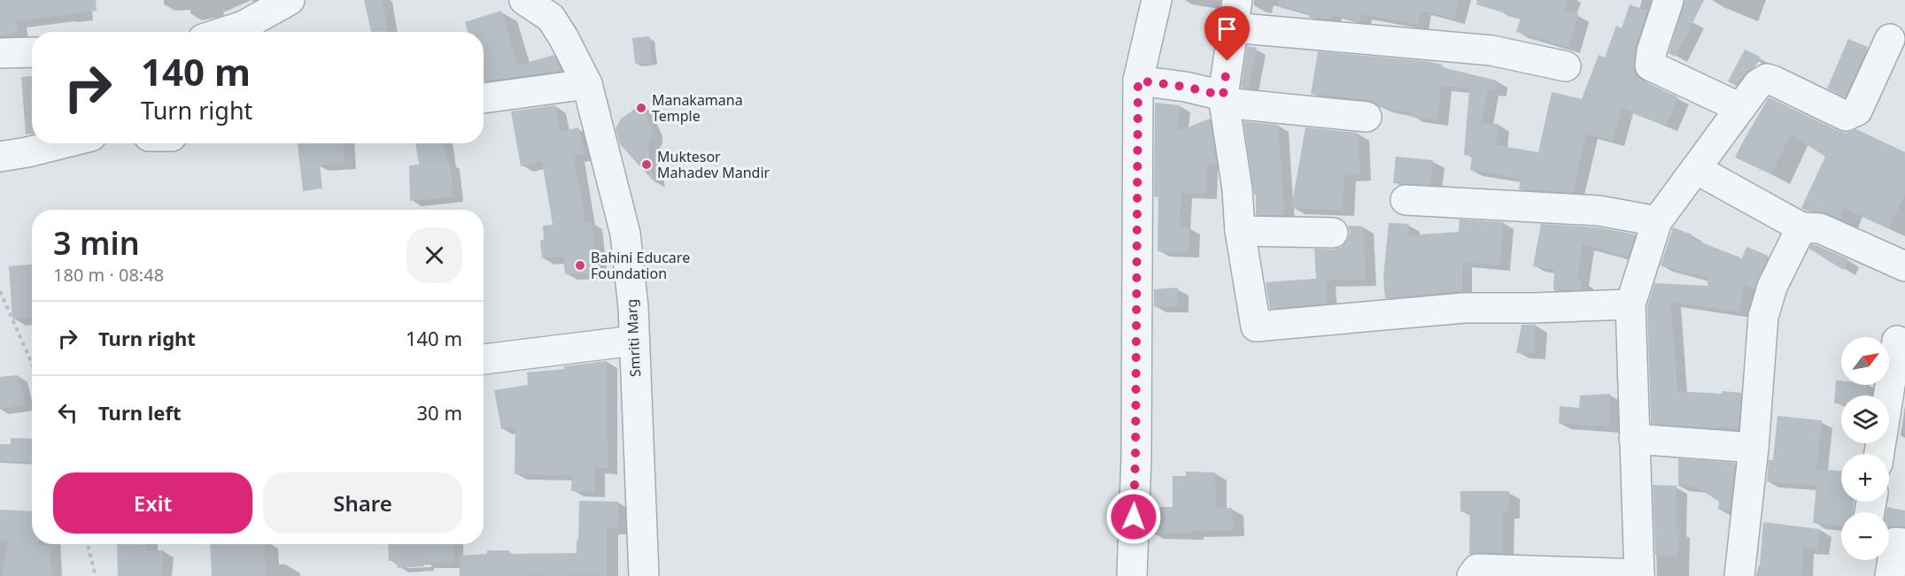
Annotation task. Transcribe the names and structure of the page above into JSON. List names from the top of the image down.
{
  "streets": {
    "street": ["Smriti Marg"]
  },
  "places": ["Manakamana Temple", "Muktesor Mahadev Mandir", "Bahini Educare Foundation"],
  "north": "top right",
  "page": {
    "turn": ["140 m", "Turn right"],
    "heading": ["3 min", "180 m · 08:48"],
    "list": [
      {
        "name": "Turn right",
        "value": "140 m"
      },
      {
        "name": "Turn left",
        "value": "30 m"
      }
    ],
    "map_buttons": ["+", "−"],
    "buttons": ["Exit", "Share"]
  }
}
